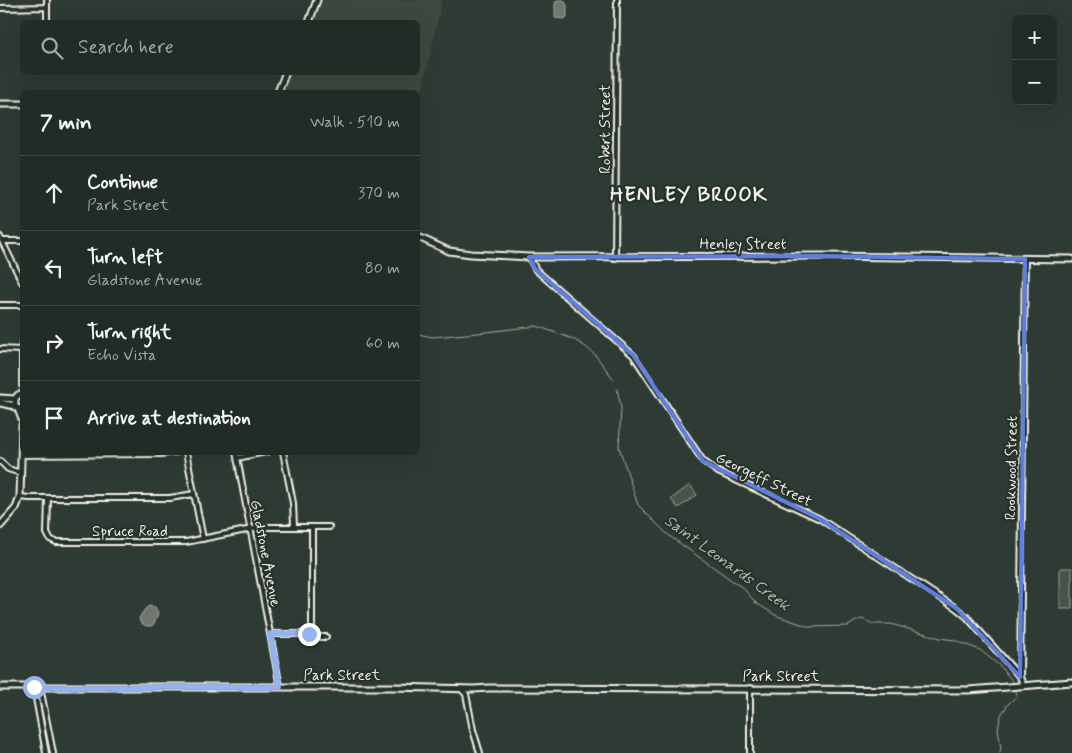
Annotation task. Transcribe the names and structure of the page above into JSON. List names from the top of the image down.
{
  "streets": {
    "street": [
      "Robert Street",
      "Henley Street",
      "Rookwood Street",
      "Georgeff Street",
      "Spruce Road",
      "Gladstone Avenue",
      "Park Street"
    ]
  },
  "crossings": [
    ["Robert Street", "Henley Street"],
    ["Henley Street", "Rookwood Street"],
    ["Henley Street", "Georgeff Street"],
    ["Rookwood Street", "Georgeff Street"],
    ["Georgeff Street", "Park Street"],
    ["Spruce Road", "Gladstone Avenue"],
    ["Gladstone Avenue", "Park Street"]
  ],
  "districts": ["HENLEY BROOK"],
  "water": ["Saint Leonards Creek"],
  "page": {
    "map_buttons": ["+", "−"],
    "search": "Search here",
    "heading": ["7 min", "Walk · 510 m"],
    "list": [
      ["Continue", "Park Street", "370 m"],
      ["Turn left", "Gladstone Avenue", "80 m"],
      ["Turn right", "Echo Vista", "60 m"],
      "Arrive at destination"
    ]
  }
}
